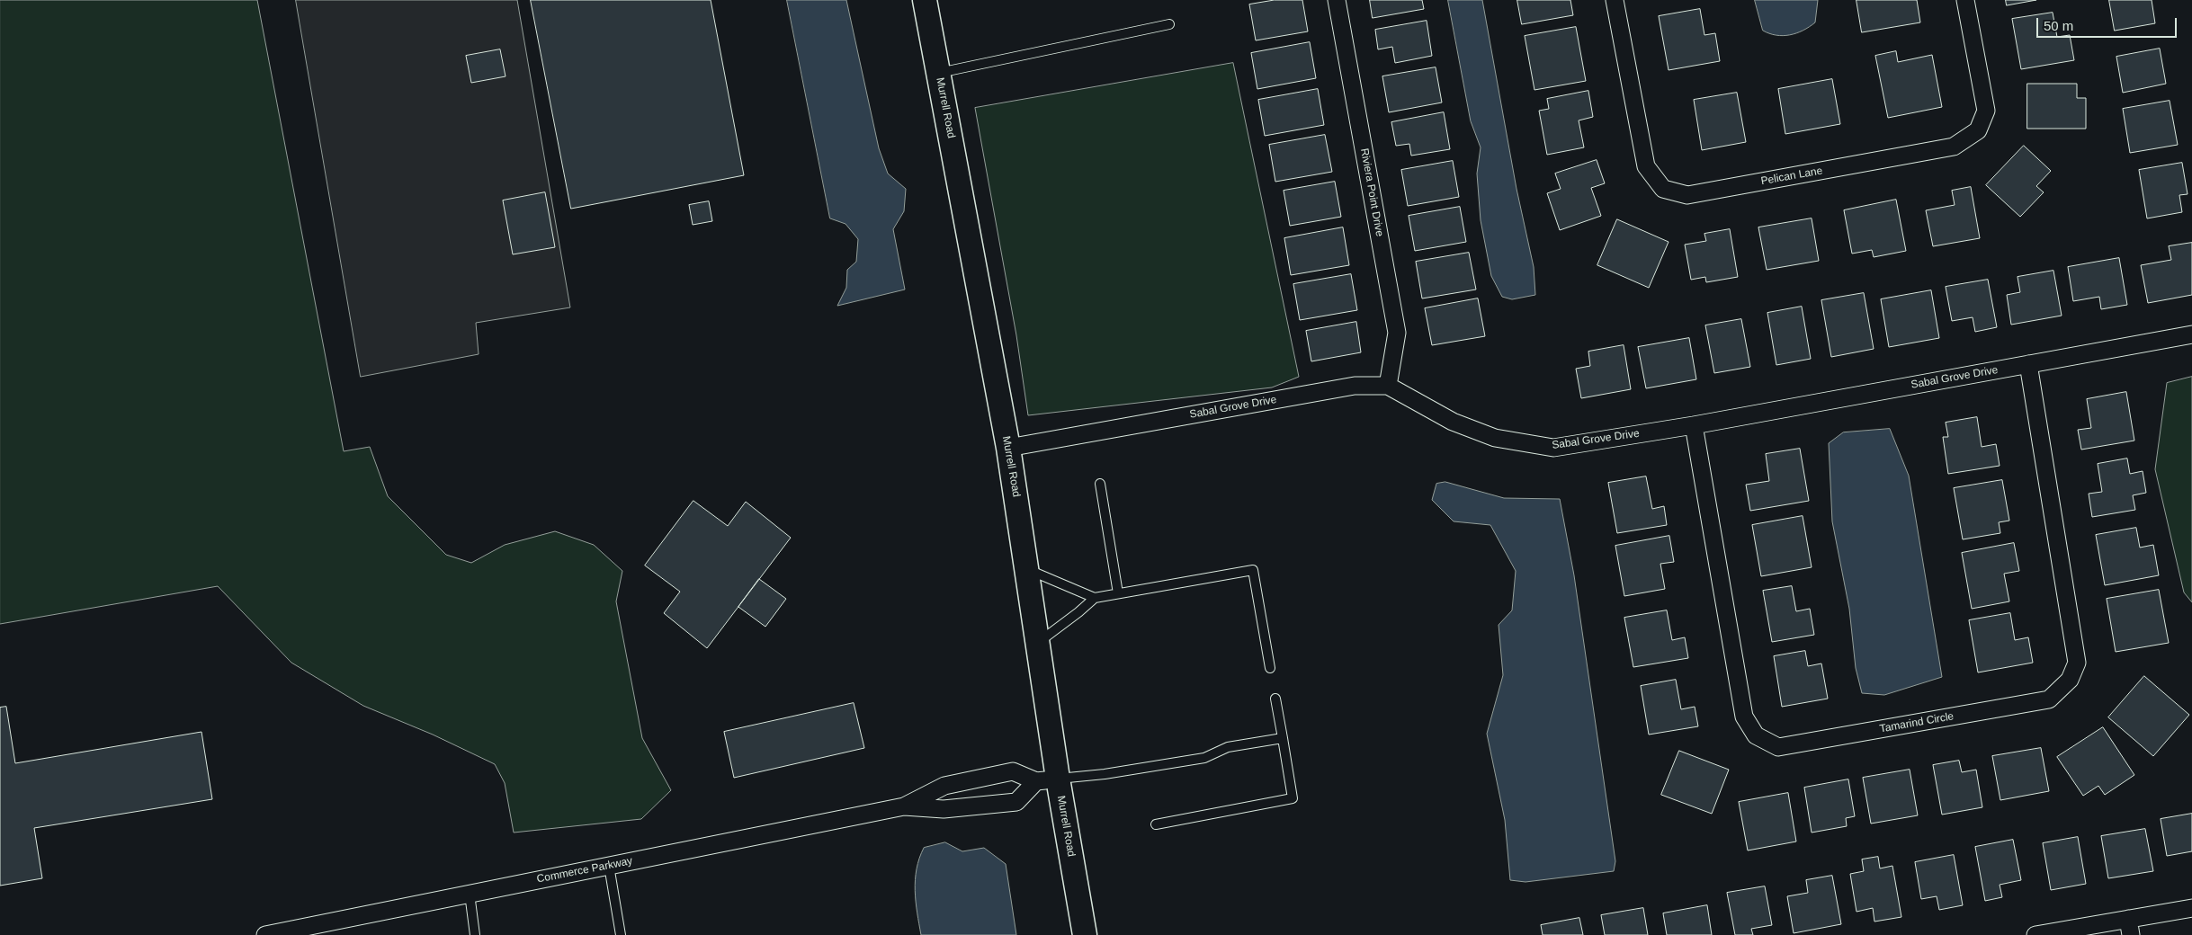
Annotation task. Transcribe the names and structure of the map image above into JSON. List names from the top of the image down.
{
  "streets": {
    "street": [
      "Murrell Road",
      "Pelican Lane",
      "Riviera Point Drive",
      "Sabal Grove Drive",
      "Tamarind Circle",
      "Commerce Parkway"
    ]
  },
  "crossings": [
    ["Murrell Road", "Sabal Grove Drive"],
    ["Murrell Road", "Commerce Parkway"],
    ["Riviera Point Drive", "Sabal Grove Drive"],
    ["Sabal Grove Drive", "Tamarind Circle"]
  ],
  "scale_bar": "50 m"
}
